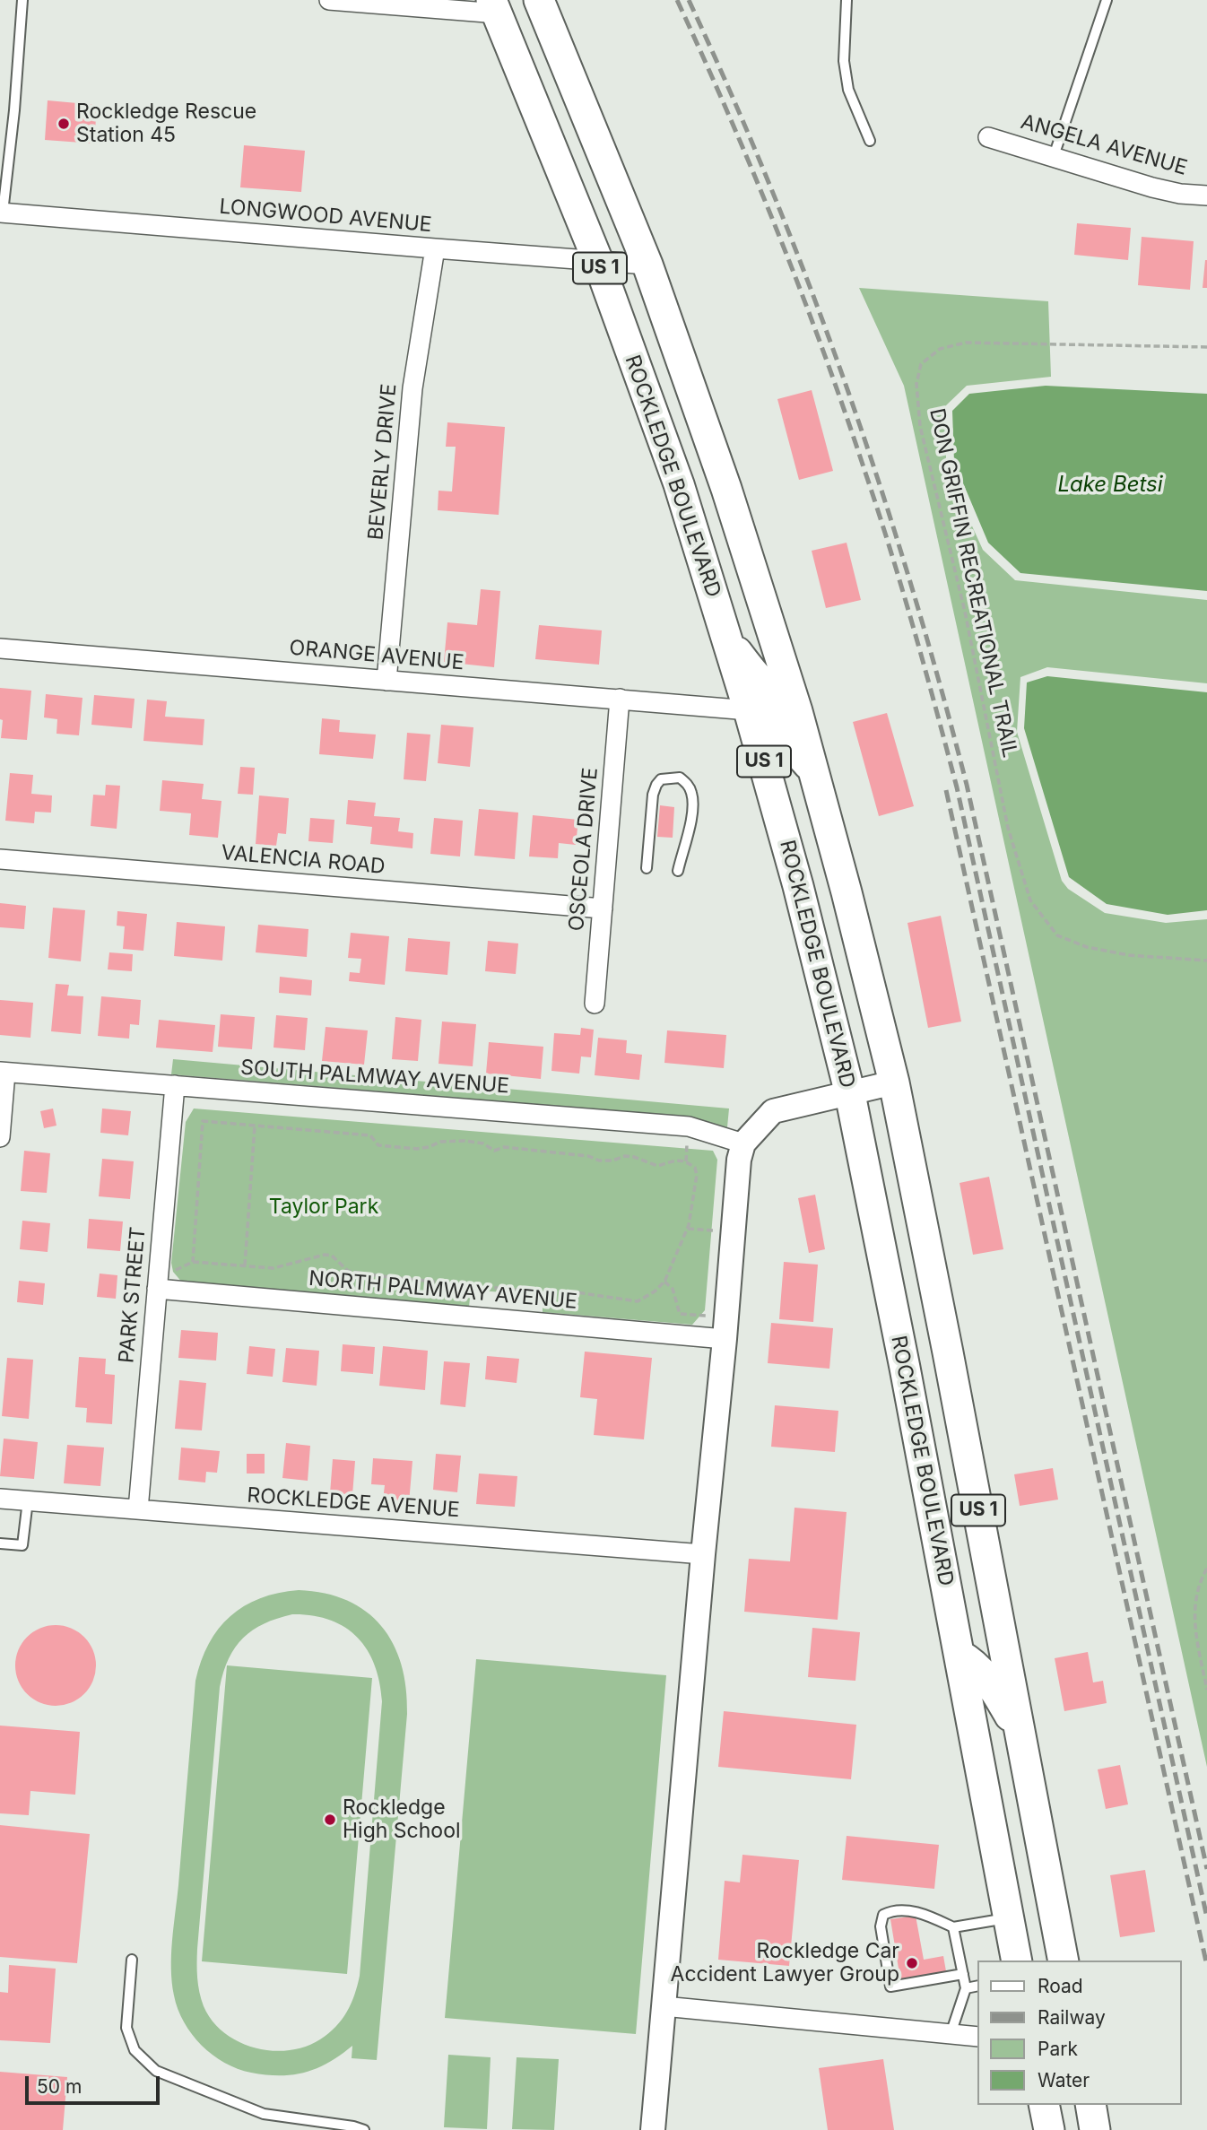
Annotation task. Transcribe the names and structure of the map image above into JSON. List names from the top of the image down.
{
  "streets": {
    "main road": ["US 1", "ROCKLEDGE BOULEVARD"],
    "street": [
      "ANGELA AVENUE",
      "LONGWOOD AVENUE",
      "BEVERLY DRIVE",
      "ORANGE AVENUE",
      "OSCEOLA DRIVE",
      "VALENCIA ROAD",
      "SOUTH PALMWAY AVENUE",
      "NORTH PALMWAY AVENUE",
      "PARK STREET",
      "ROCKLEDGE AVENUE"
    ],
    "path": ["DON GRIFFIN RECREATIONAL TRAIL"]
  },
  "crossings": [
    ["LONGWOOD AVENUE", "US 1"],
    ["LONGWOOD AVENUE", "BEVERLY DRIVE"],
    ["LONGWOOD AVENUE", "ROCKLEDGE BOULEVARD"],
    ["BEVERLY DRIVE", "ORANGE AVENUE"],
    ["ROCKLEDGE BOULEVARD", "ORANGE AVENUE"],
    ["ORANGE AVENUE", "OSCEOLA DRIVE"],
    ["OSCEOLA DRIVE", "VALENCIA ROAD"],
    ["SOUTH PALMWAY AVENUE", "PARK STREET"],
    ["NORTH PALMWAY AVENUE", "PARK STREET"],
    ["PARK STREET", "ROCKLEDGE AVENUE"]
  ],
  "water": ["Lake Betsi"],
  "parks": ["Taylor Park"],
  "places": ["Rockledge Rescue Station 45", "Rockledge High School", "Rockledge Car Accident Lawyer Group"],
  "legend": [
    "Road",
    "Railway",
    "Park",
    "Water"
  ],
  "scale_bar": "50 m"
}
